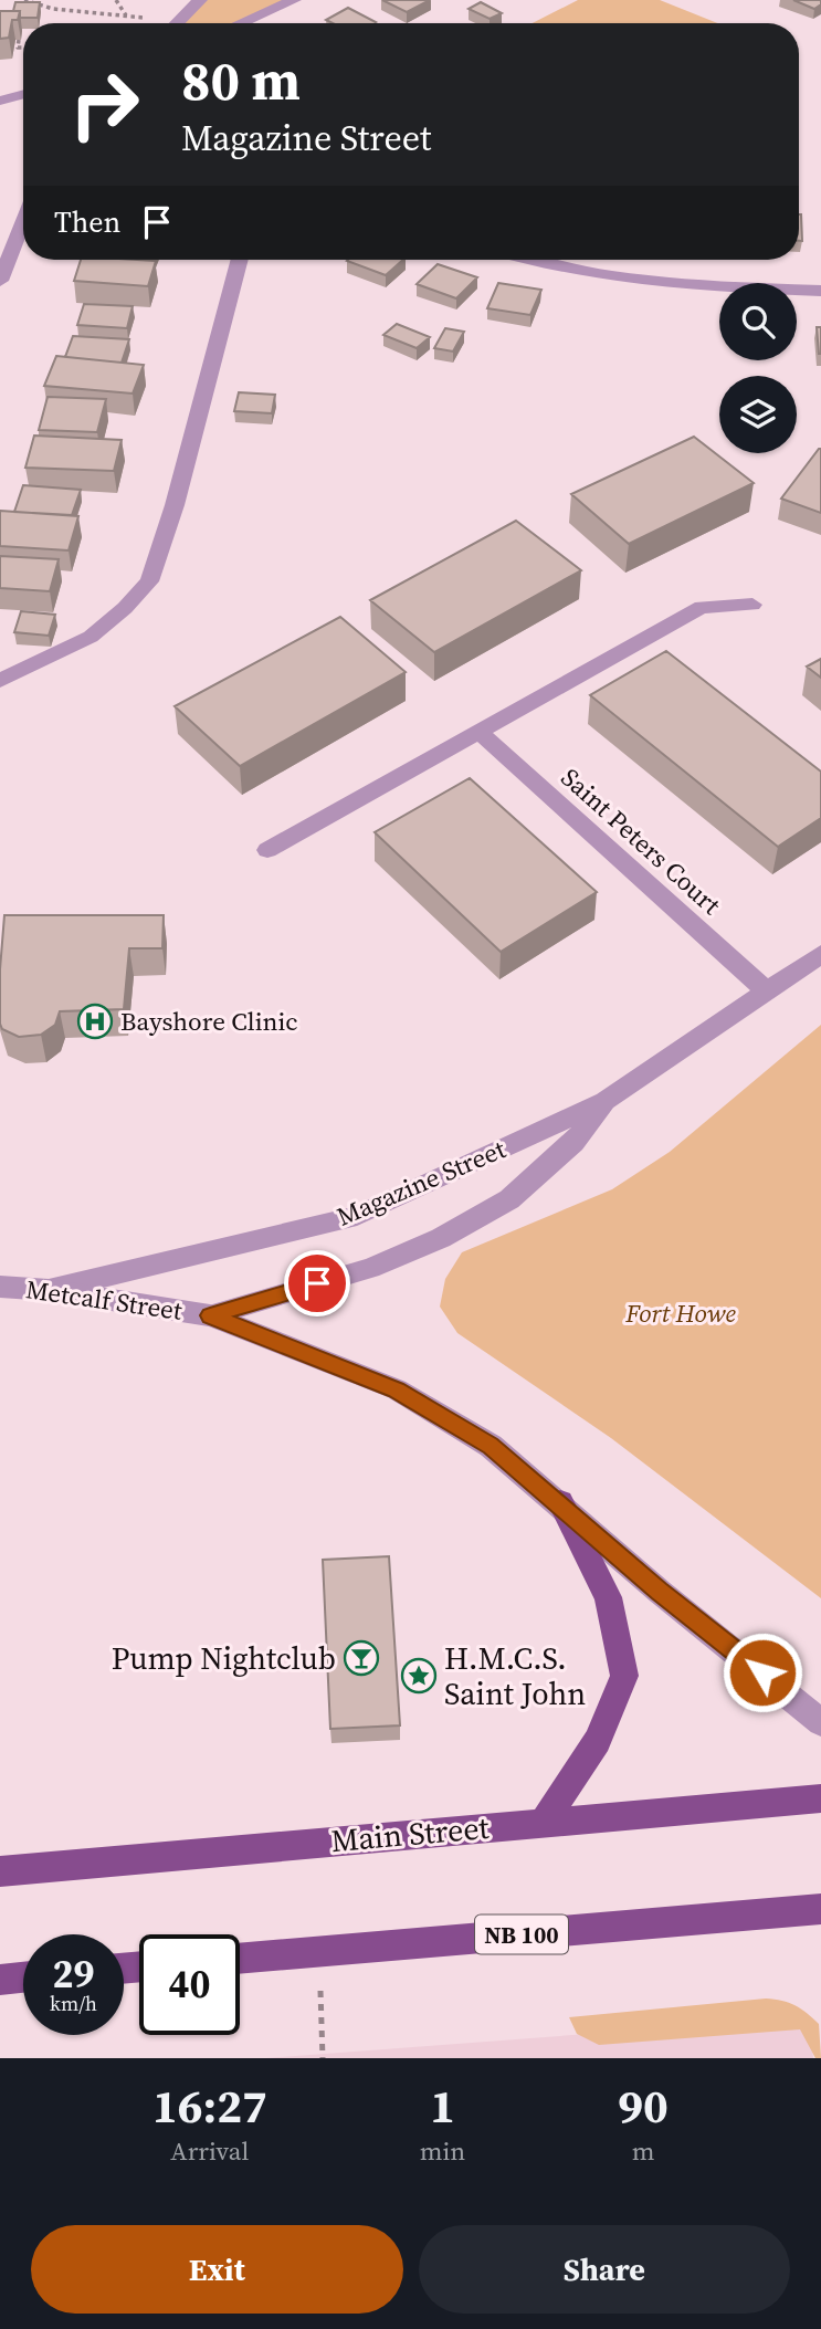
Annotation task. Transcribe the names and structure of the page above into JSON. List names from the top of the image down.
{
  "streets": {
    "main road": ["Main Street", "NB 100"],
    "street": ["Saint Peters Court", "Magazine Street", "Metcalf Street"]
  },
  "crossings": [
    ["Saint Peters Court", "Magazine Street"],
    ["Magazine Street", "Metcalf Street"]
  ],
  "parks": ["Fort Howe"],
  "places": {
    "hospital": ["Bayshore Clinic"],
    "bar": ["Pump Nightclub"],
    "place": ["H.M.C.S. Saint John"]
  },
  "page": {
    "turn": ["80 m", "Magazine Street"],
    "then": "Then",
    "speed": "29 km/h",
    "limit": "40",
    "eta": [
      "16:27",
      "Arrival",
      "1",
      "min",
      "90",
      "m"
    ],
    "buttons": ["Exit", "Share"]
  }
}
